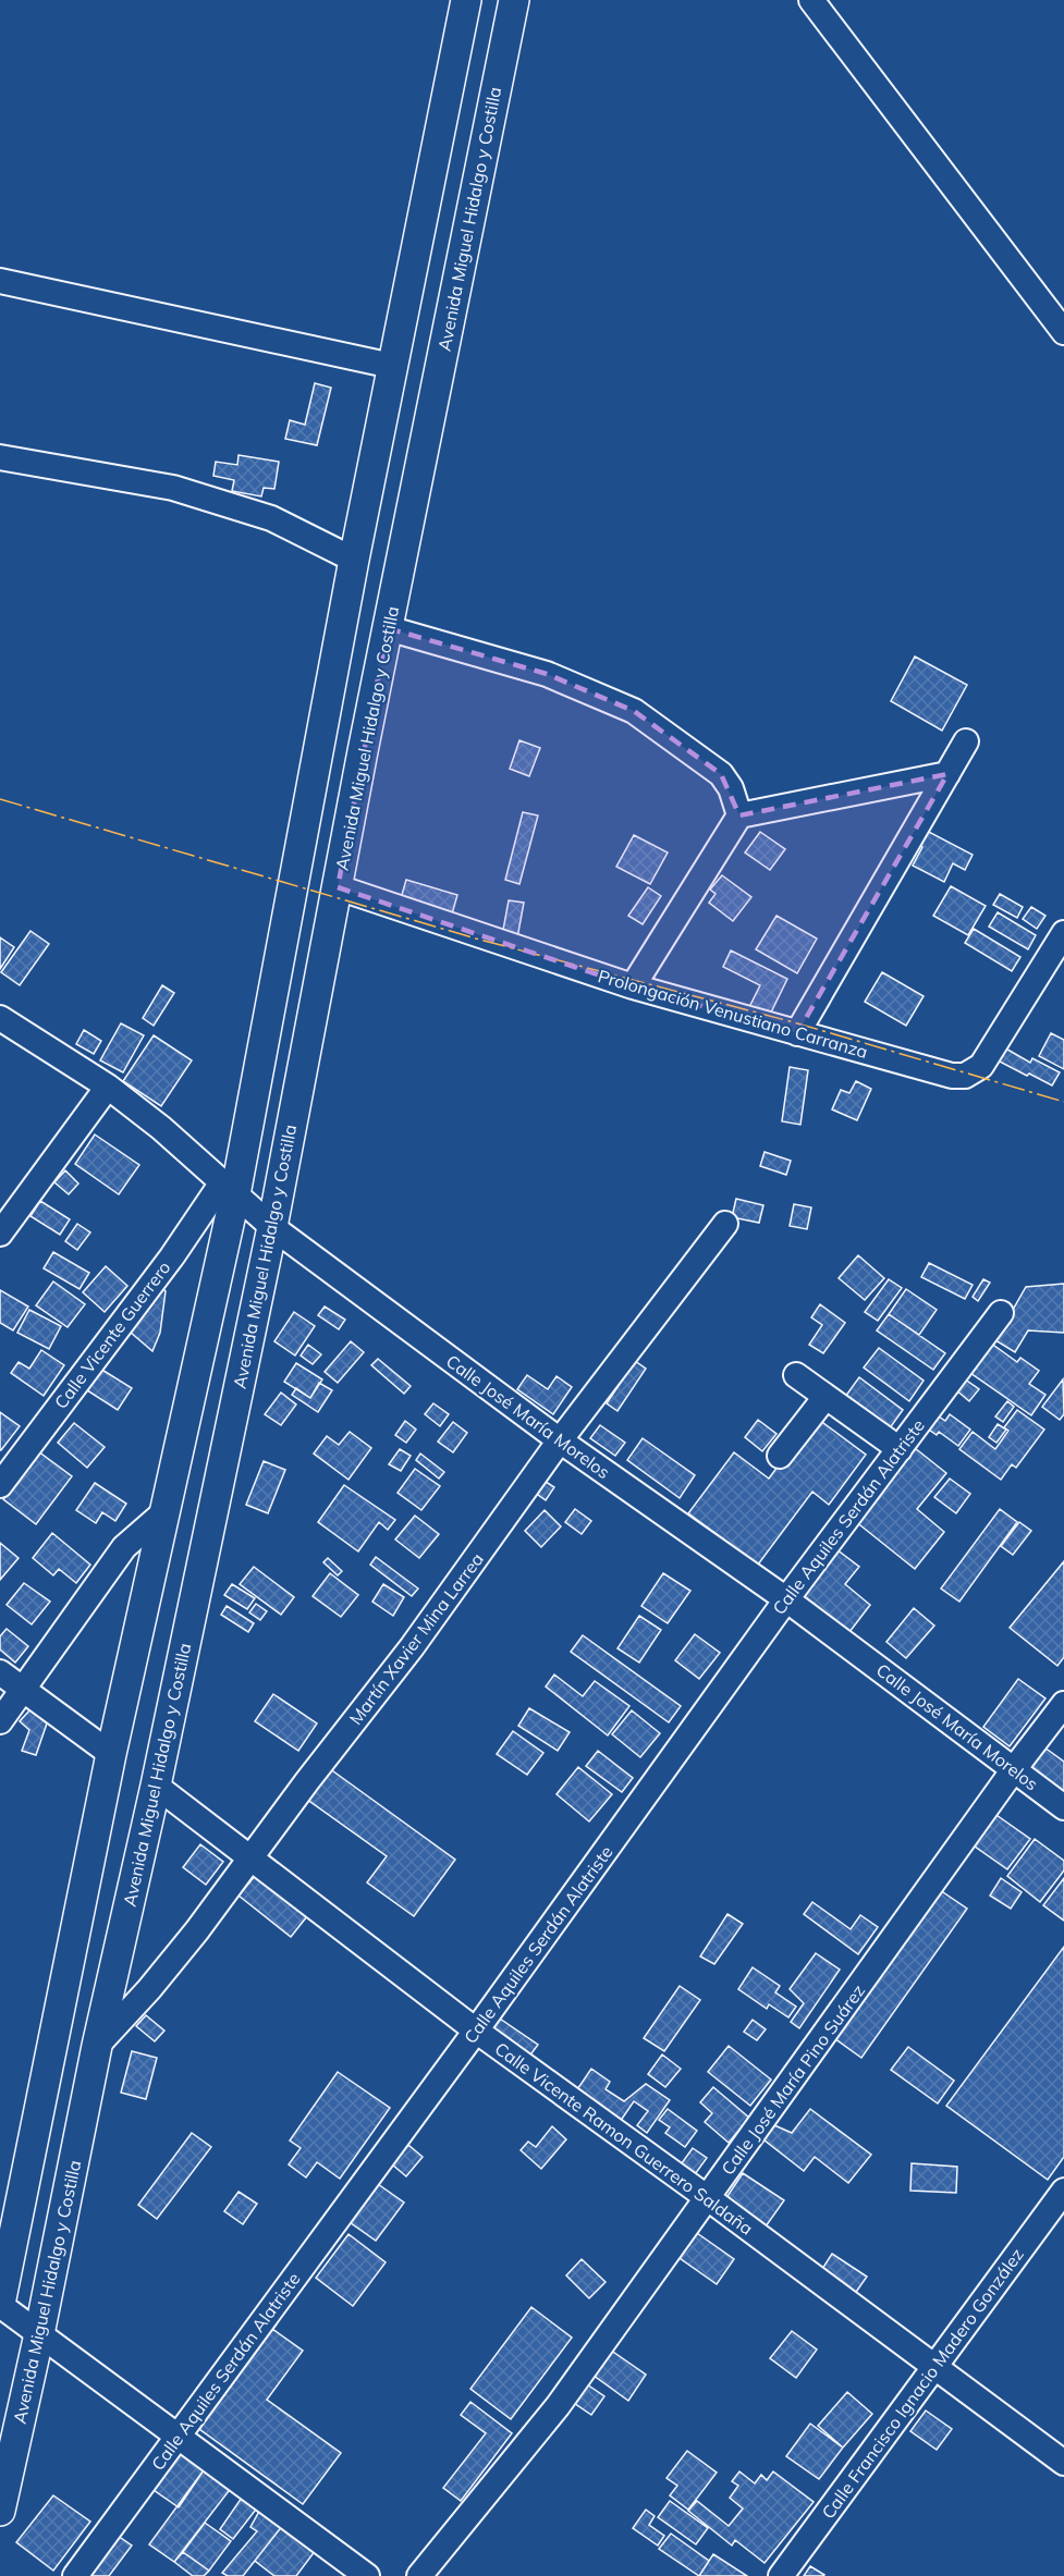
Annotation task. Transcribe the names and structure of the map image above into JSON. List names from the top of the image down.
{
  "streets": {
    "main road": ["Avenida Miguel Hidalgo y Costilla"],
    "street": [
      "Prolongación Venustiano Carranza",
      "Calle Vicente Guerrero",
      "Calle José María Morelos",
      "Calle Aquiles Serdán Alatriste",
      "Martín Xavier Mina Larrea",
      "Calle José María Pino Suárez",
      "Calle Vicente Ramon Guerrero Saldaña",
      "Calle Francisco Ignacio Madero González"
    ]
  },
  "crossings": [
    ["Avenida Miguel Hidalgo y Costilla", "Prolongación Venustiano Carranza"],
    ["Avenida Miguel Hidalgo y Costilla", "Calle José María Morelos"],
    ["Avenida Miguel Hidalgo y Costilla", "Martín Xavier Mina Larrea"],
    ["Avenida Miguel Hidalgo y Costilla", "Calle Vicente Ramon Guerrero Saldaña"],
    ["Calle Vicente Guerrero", "Calle José María Morelos"],
    ["Calle José María Morelos", "Calle Aquiles Serdán Alatriste"],
    ["Calle José María Morelos", "Martín Xavier Mina Larrea"],
    ["Calle José María Morelos", "Calle José María Pino Suárez"],
    ["Calle Aquiles Serdán Alatriste", "Calle Vicente Ramon Guerrero Saldaña"],
    ["Martín Xavier Mina Larrea", "Calle Vicente Ramon Guerrero Saldaña"],
    ["Calle José María Pino Suárez", "Calle Vicente Ramon Guerrero Saldaña"],
    ["Calle Vicente Ramon Guerrero Saldaña", "Calle Francisco Ignacio Madero González"]
  ]
}
